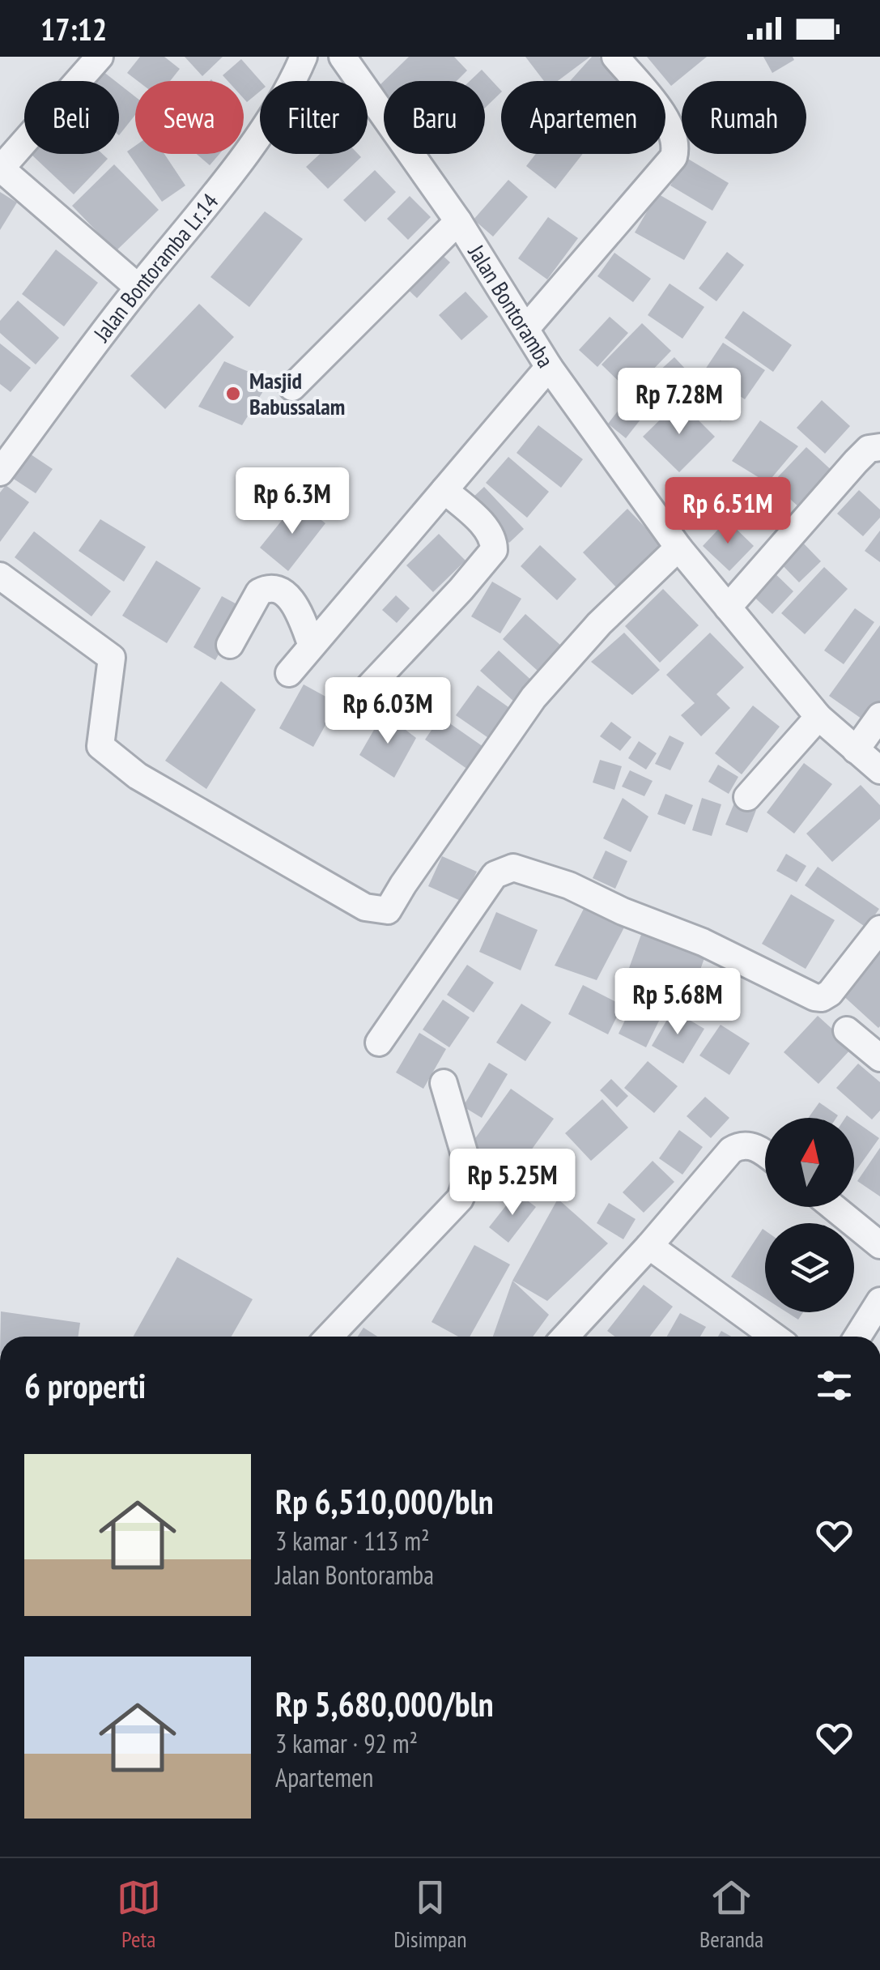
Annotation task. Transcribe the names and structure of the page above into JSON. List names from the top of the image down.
{
  "streets": {
    "street": ["Jalan Bontoramba Lr.14", "Jalan Bontoramba"]
  },
  "places": ["Masjid Babussalam"],
  "north": "top",
  "page": {
    "status": "17:12",
    "chip": [
      "Beli",
      "Sewa",
      "Filter",
      "Baru",
      "Apartemen",
      "Rumah"
    ],
    "price": [
      "Rp 7.28M",
      "Rp 6.3M",
      "Rp 6.51M",
      "Rp 6.03M",
      "Rp 5.68M",
      "Rp 5.25M"
    ],
    "heading": "6 properti",
    "list": [
      {
        "name": "Rp 6,510,000/bln",
        "note": "3 kamar · 113 m² · Jalan Bontoramba"
      },
      {
        "name": "Rp 5,680,000/bln",
        "note": "3 kamar · 92 m² · Apartemen"
      }
    ],
    "tabs": ["Peta", "Disimpan", "Beranda"]
  }
}
